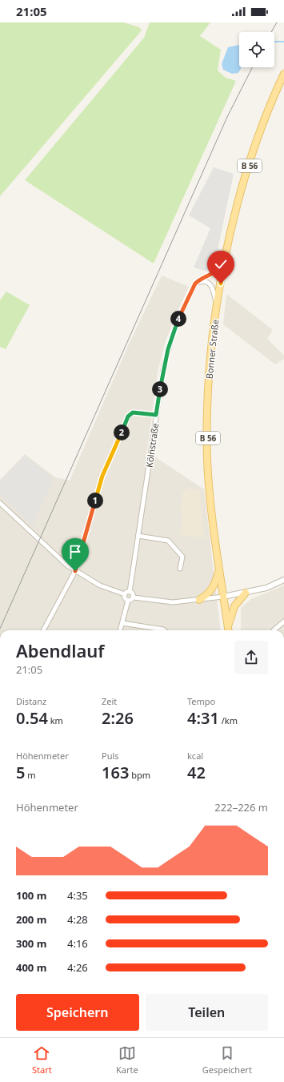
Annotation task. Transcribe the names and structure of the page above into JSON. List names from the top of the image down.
{
  "streets": {
    "main road": ["B 56", "Bonner Straße"],
    "street": ["Kölnstraße"]
  },
  "page": {
    "status": "21:05",
    "pins": [
      "4",
      "3",
      "2",
      "1"
    ],
    "heading": ["Abendlauf", "21:05"],
    "stats": [
      ["Distanz", "0.54 km"],
      ["Zeit", "2:26"],
      ["Tempo", "4:31 /km"],
      ["Höhenmeter", "5 m"],
      ["Puls", "163 bpm"],
      ["kcal", "42"]
    ],
    "chart": ["Höhenmeter", "222–226 m"],
    "list": [
      {
        "name": "100 m",
        "note": "4:35"
      },
      {
        "name": "200 m",
        "note": "4:28"
      },
      {
        "name": "300 m",
        "note": "4:16"
      },
      {
        "name": "400 m",
        "note": "4:26"
      }
    ],
    "buttons": ["Speichern", "Teilen"],
    "tabs": ["Start", "Karte", "Gespeichert"]
  }
}
